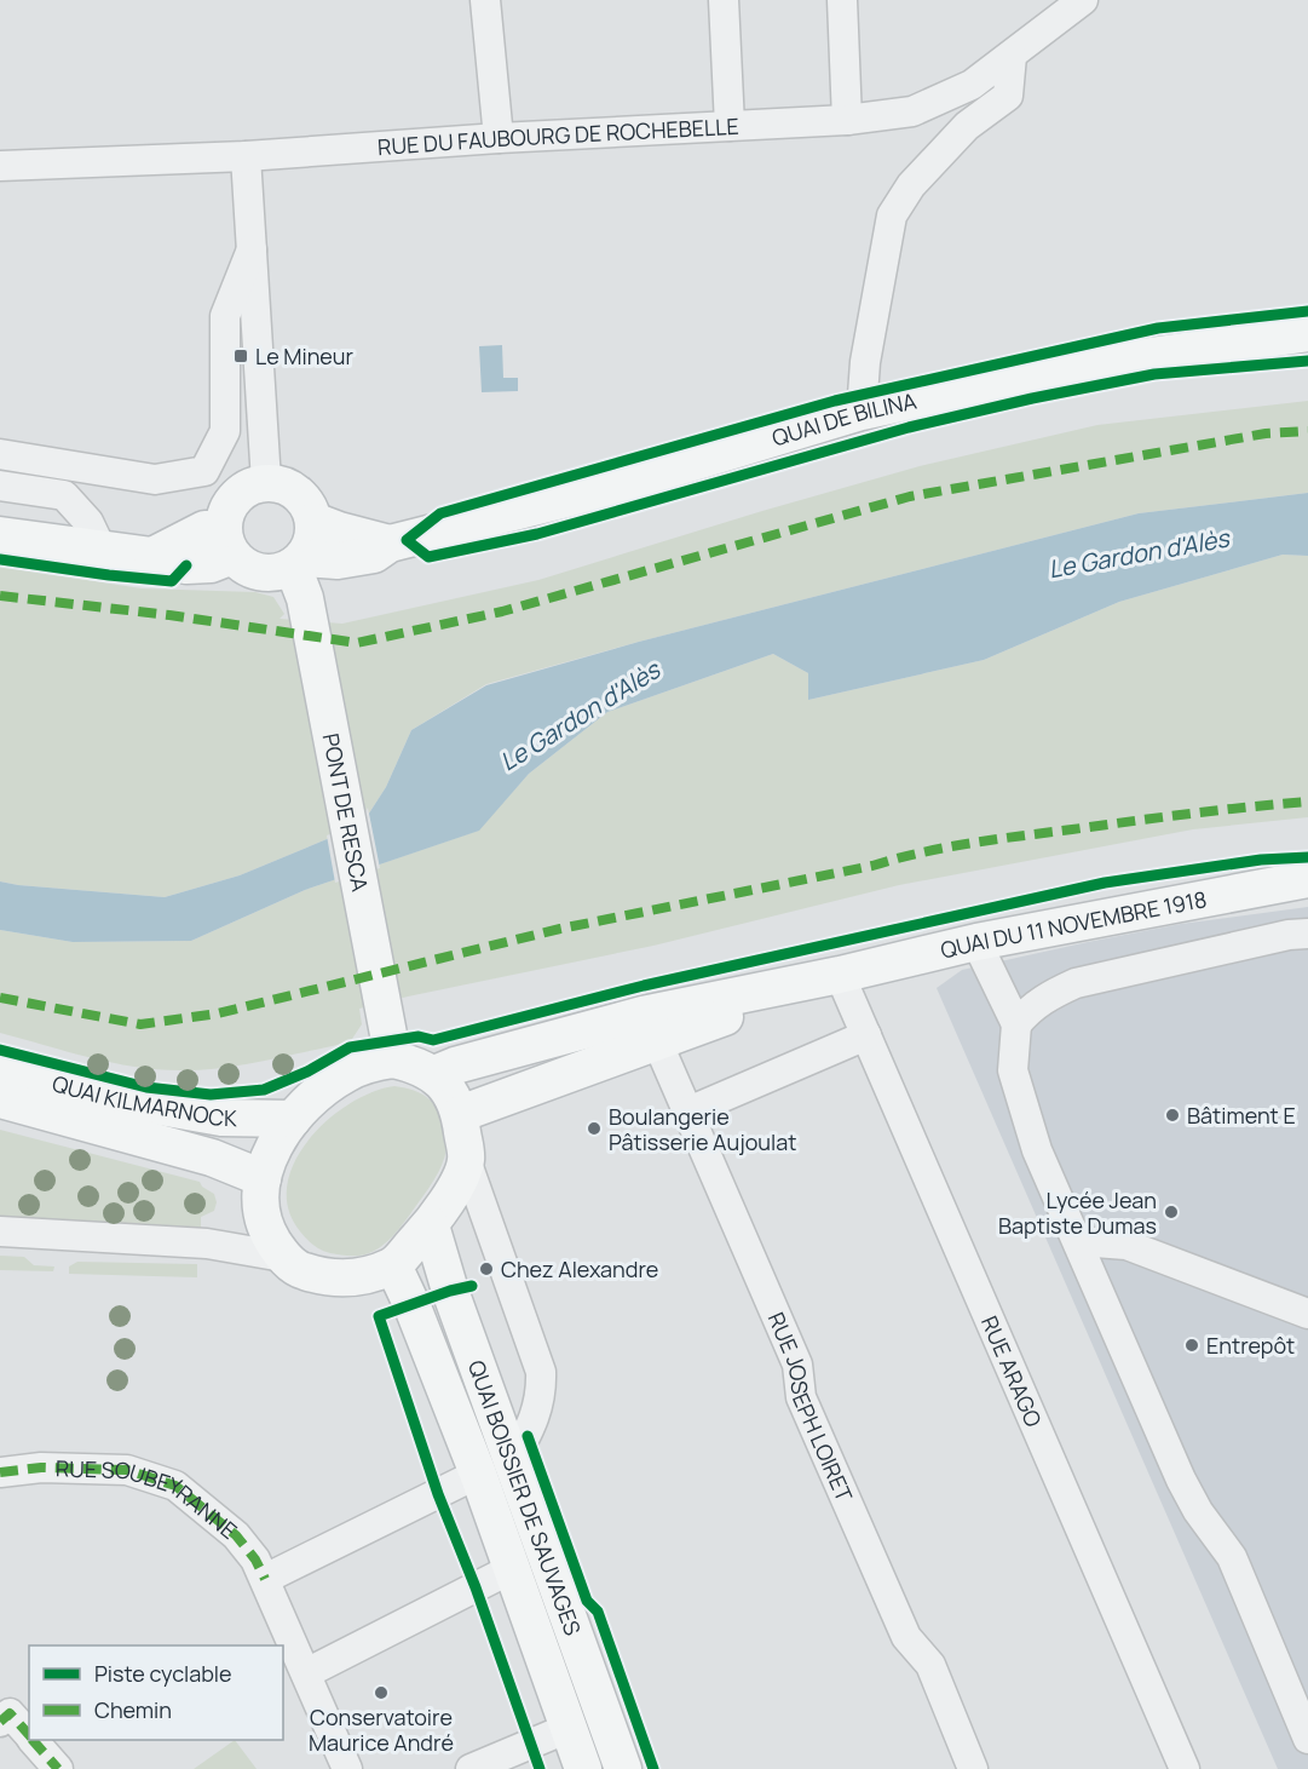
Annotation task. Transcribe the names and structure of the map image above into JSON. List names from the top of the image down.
{
  "streets": {
    "main road": [
      "QUAI DE BILINA",
      "PONT DE RESCA",
      "QUAI DU 11 NOVEMBRE 1918",
      "QUAI KILMARNOCK",
      "QUAI BOISSIER DE SAUVAGES"
    ],
    "street": [
      "RUE DU FAUBOURG DE ROCHEBELLE",
      "RUE ARAGO",
      "RUE JOSEPH LOIRET",
      "RUE SOUBEYRANNE"
    ]
  },
  "crossings": [
    ["QUAI DE BILINA", "PONT DE RESCA"],
    ["PONT DE RESCA", "QUAI DU 11 NOVEMBRE 1918"],
    ["PONT DE RESCA", "QUAI KILMARNOCK"],
    ["PONT DE RESCA", "QUAI BOISSIER DE SAUVAGES"],
    ["QUAI DU 11 NOVEMBRE 1918", "QUAI KILMARNOCK"],
    ["QUAI DU 11 NOVEMBRE 1918", "RUE ARAGO"],
    ["QUAI DU 11 NOVEMBRE 1918", "RUE JOSEPH LOIRET"],
    ["QUAI DU 11 NOVEMBRE 1918", "QUAI BOISSIER DE SAUVAGES"],
    ["QUAI KILMARNOCK", "QUAI BOISSIER DE SAUVAGES"]
  ],
  "water": ["Le Gardon d'Alès"],
  "places": {
    "transit": ["Le Mineur"],
    "other": [
      "Bâtiment E",
      "Boulangerie Pâtisserie Aujoulat",
      "Lycée Jean Baptiste Dumas",
      "Chez Alexandre",
      "Entrepôt",
      "Conservatoire Maurice André"
    ]
  },
  "legend": ["Piste cyclable", "Chemin"]
}
